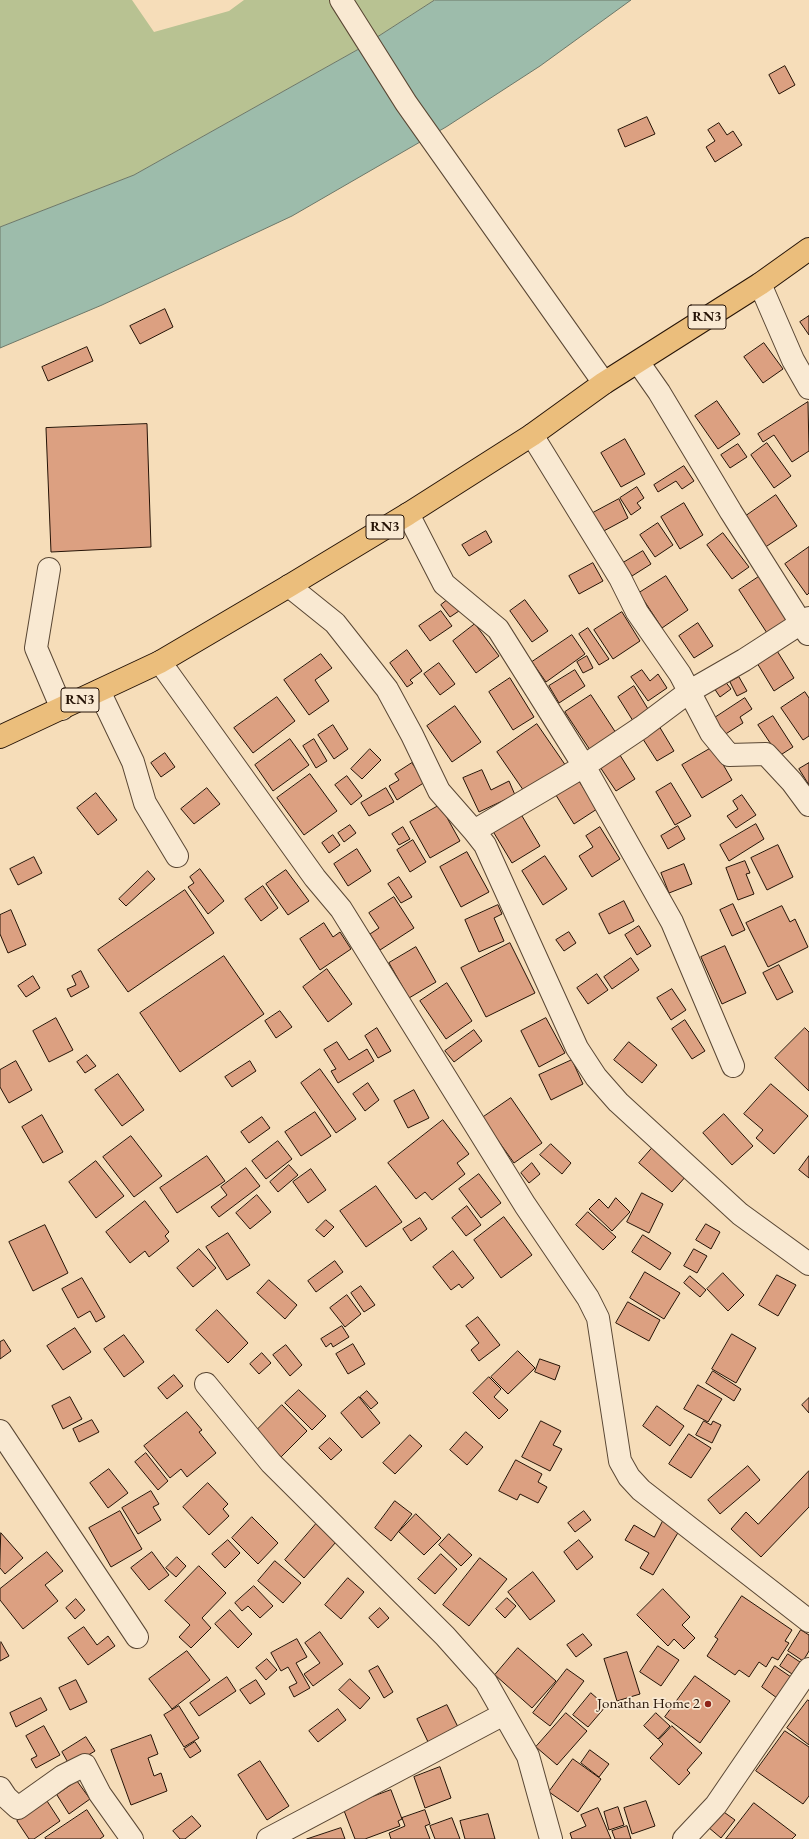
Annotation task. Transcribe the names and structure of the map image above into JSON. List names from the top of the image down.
{
  "streets": {
    "highway": ["RN3"]
  },
  "places": ["Jonathan Home 2"]
}
